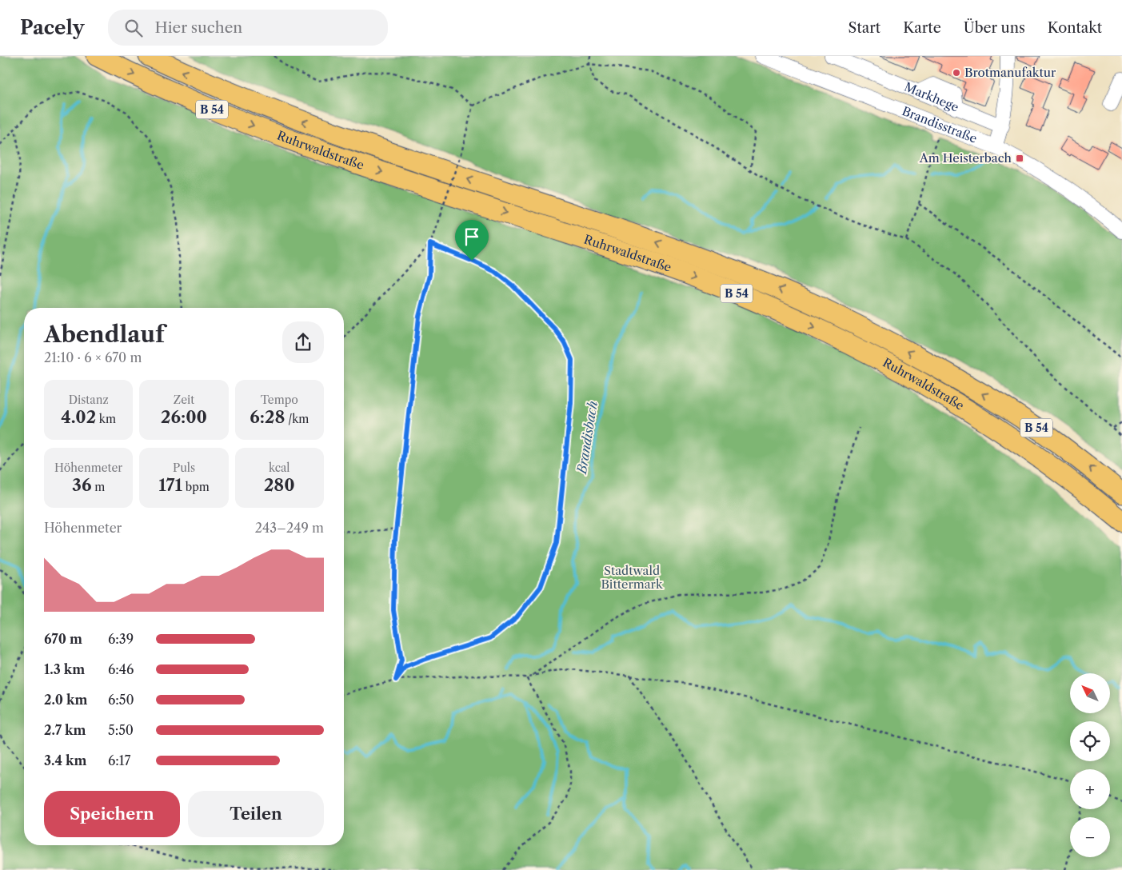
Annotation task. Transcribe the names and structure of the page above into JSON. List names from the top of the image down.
{
  "streets": {
    "highway": ["B 54", "Ruhrwaldstraße"],
    "street": ["Markhege", "Brandisstraße"]
  },
  "water": ["Brandisbach"],
  "parks": ["Stadtwald Bittermark"],
  "places": {
    "other": ["Brotmanufaktur"],
    "transit": ["Am Heisterbach"]
  },
  "north": "top left",
  "page": {
    "header": "Pacely",
    "search": "Hier suchen",
    "nav": [
      "Start",
      "Karte",
      "Über uns",
      "Kontakt"
    ],
    "heading": ["Abendlauf", "21:10 · 6 × 670 m"],
    "stats": [
      ["Distanz", "4.02 km"],
      ["Zeit", "26:00"],
      ["Tempo", "6:28 /km"],
      ["Höhenmeter", "36 m"],
      ["Puls", "171 bpm"],
      ["kcal", "280"]
    ],
    "chart": ["Höhenmeter", "243–249 m"],
    "list": [
      {
        "name": "670 m",
        "note": "6:39"
      },
      {
        "name": "1.3 km",
        "note": "6:46"
      },
      {
        "name": "2.0 km",
        "note": "6:50"
      },
      {
        "name": "2.7 km",
        "note": "5:50"
      },
      {
        "name": "3.4 km",
        "note": "6:17"
      }
    ],
    "map_buttons": ["+", "−"],
    "buttons": ["Speichern", "Teilen"]
  }
}
